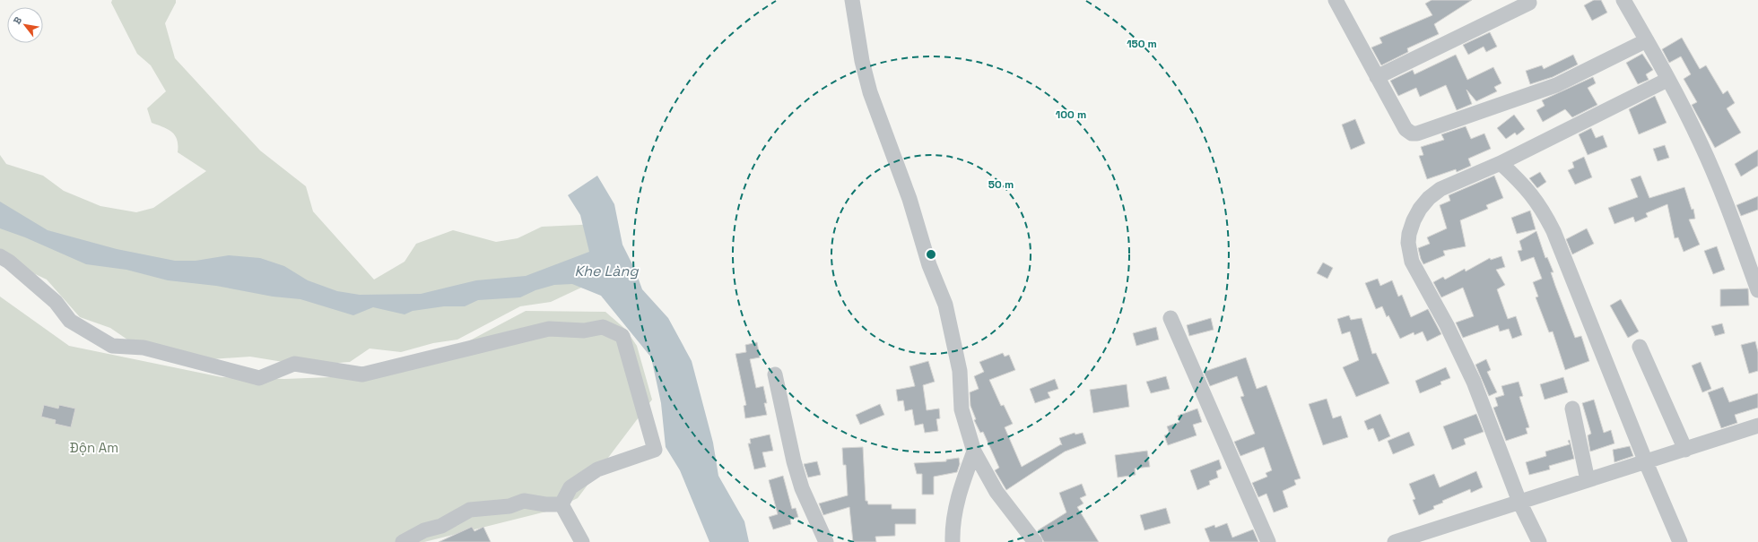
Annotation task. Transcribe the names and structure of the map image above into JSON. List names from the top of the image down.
{
  "water": ["Khe Làng"],
  "parks": ["Độn Am"],
  "north": "top left",
  "rings": ["150 m", "100 m", "50 m"]
}
